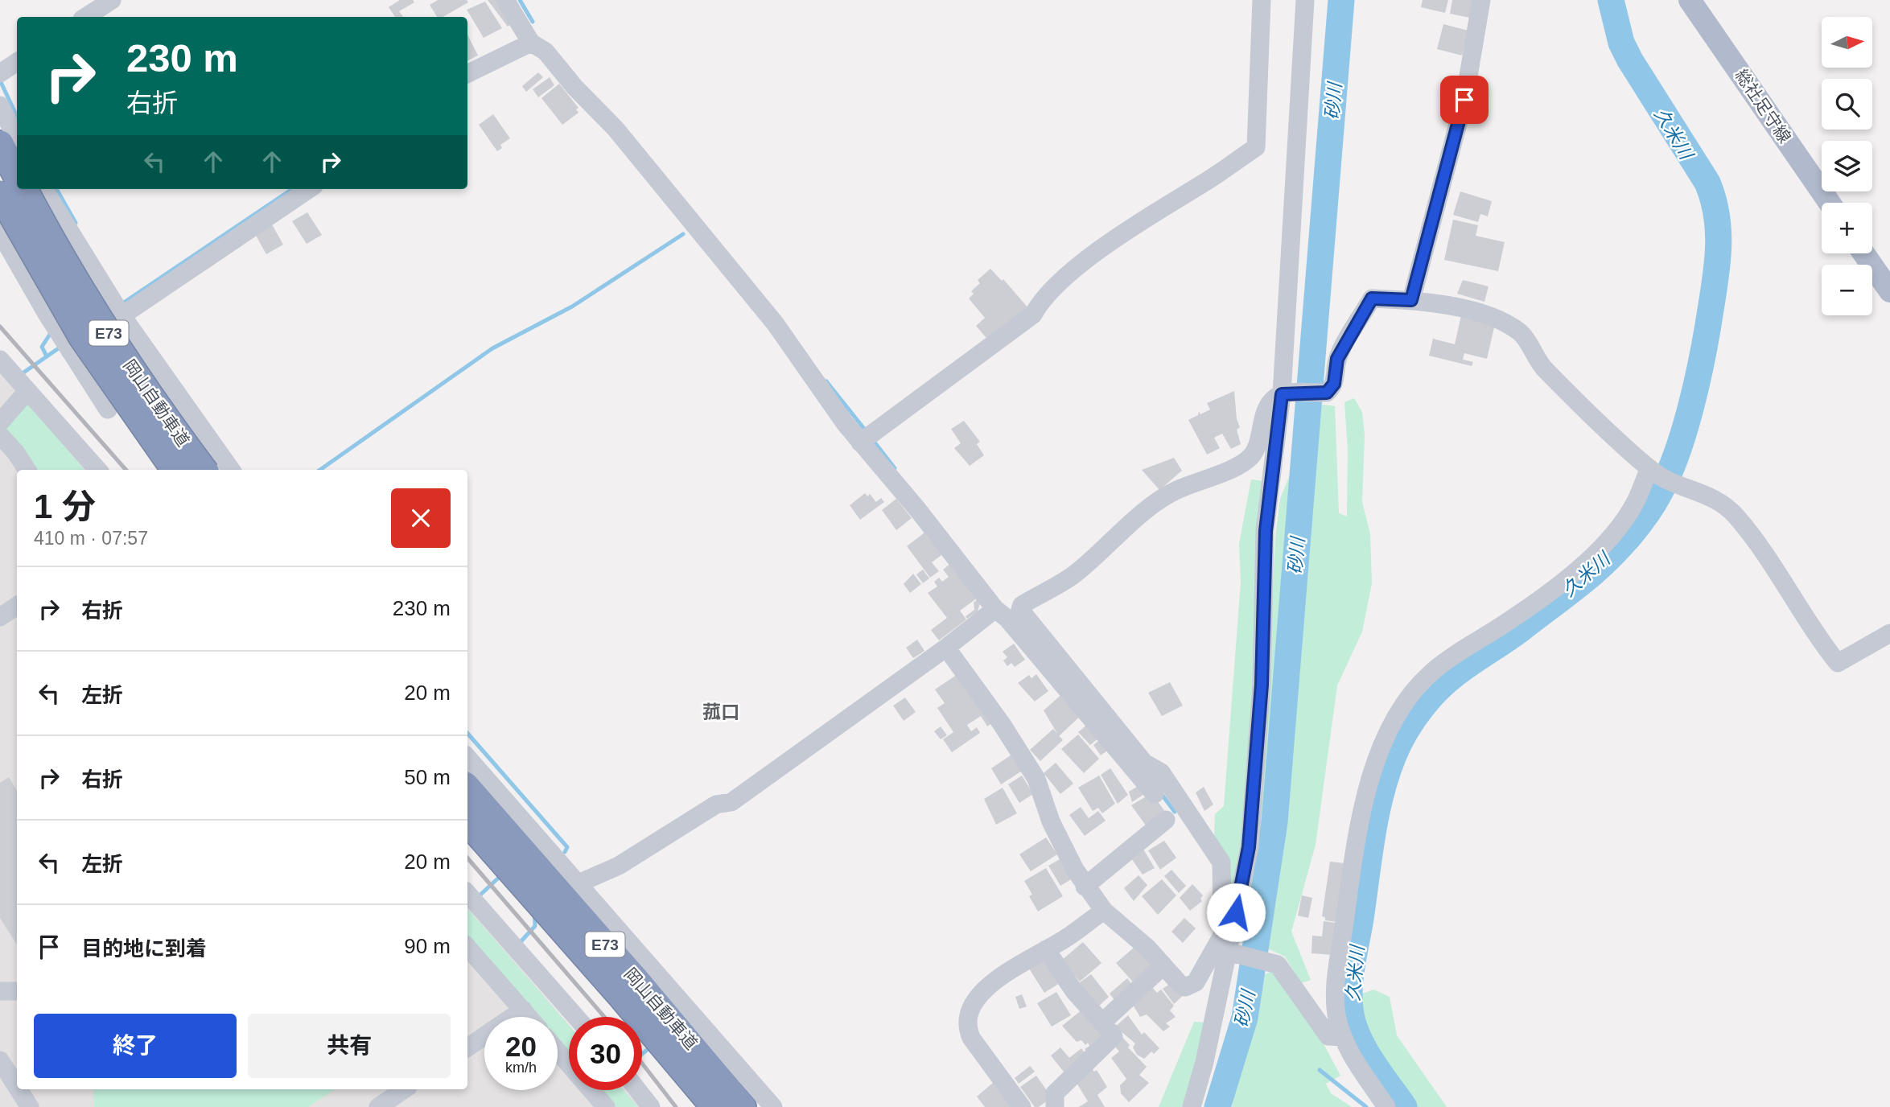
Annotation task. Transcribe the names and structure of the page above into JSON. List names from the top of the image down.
{
  "streets": {
    "highway": ["E73", "岡山自動車道"],
    "main road": ["総社足守線"]
  },
  "districts": ["菰口"],
  "water": ["砂川", "久米川"],
  "north": "right",
  "page": {
    "map_buttons": ["+", "−"],
    "turn": ["230 m", "右折"],
    "heading": ["1 分", "410 m · 07:57"],
    "list": [
      {
        "name": "右折",
        "value": "230 m"
      },
      {
        "name": "左折",
        "value": "20 m"
      },
      {
        "name": "右折",
        "value": "50 m"
      },
      {
        "name": "左折",
        "value": "20 m"
      },
      {
        "name": "目的地に到着",
        "value": "90 m"
      }
    ],
    "buttons": ["終了", "共有"],
    "speed": "20 km/h",
    "limit": "30"
  }
}
